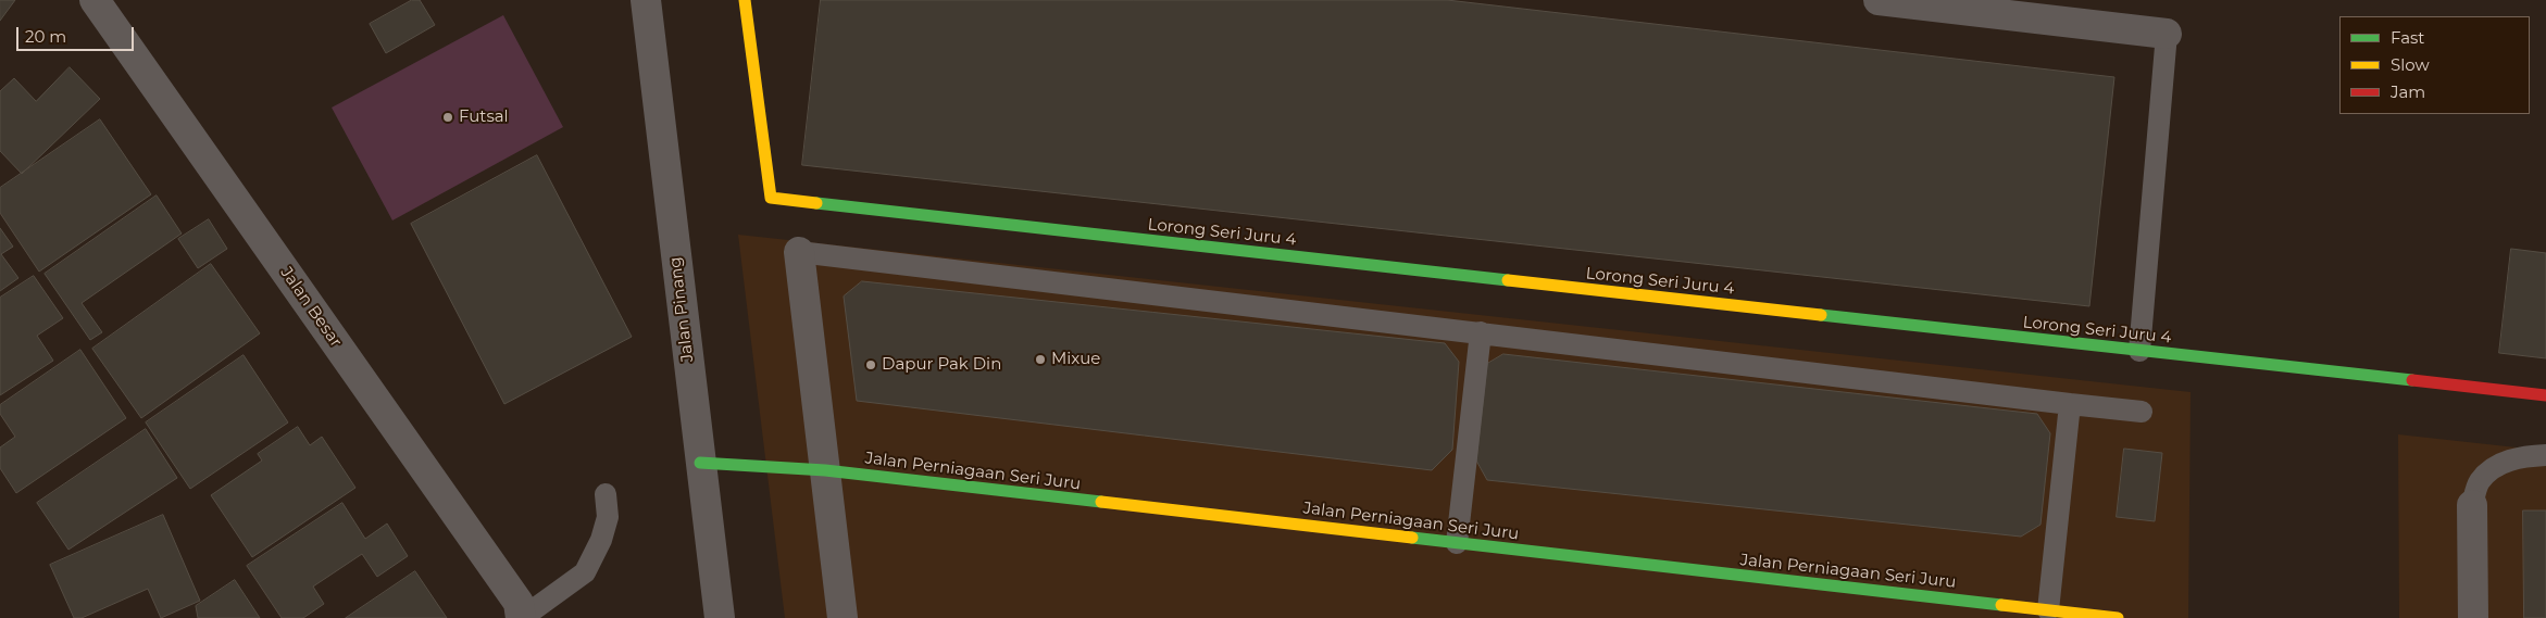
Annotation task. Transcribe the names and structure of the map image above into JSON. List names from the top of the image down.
{
  "streets": {
    "street": [
      "Lorong Seri Juru 4",
      "Jalan Besar",
      "Jalan Pinang",
      "Jalan Perniagaan Seri Juru"
    ]
  },
  "crossings": [
    ["Jalan Pinang", "Jalan Perniagaan Seri Juru"]
  ],
  "places": ["Futsal", "Mixue", "Dapur Pak Din"],
  "legend": ["Fast", "Slow", "Jam"],
  "scale_bar": "20 m"
}
